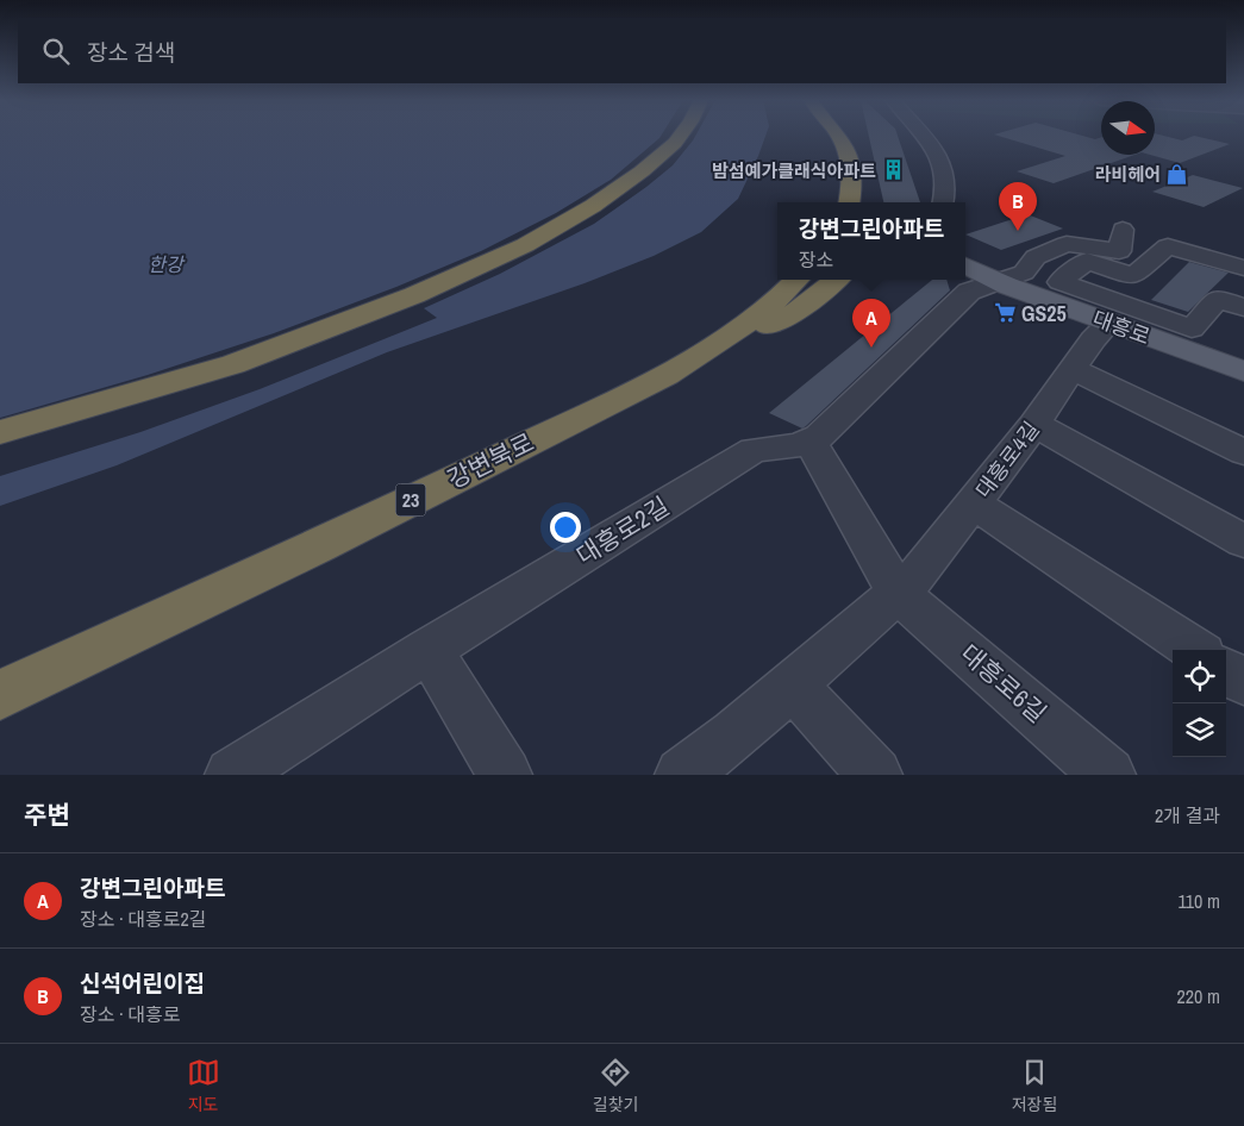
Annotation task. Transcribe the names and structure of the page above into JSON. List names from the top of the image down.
{
  "streets": {
    "highway": ["강변북로", "23"],
    "main road": ["대흥로"],
    "street": ["대흥로4길", "대흥로2길", "대흥로6길"]
  },
  "crossings": [
    ["대흥로", "대흥로4길"],
    ["대흥로", "대흥로2길"],
    ["대흥로4길", "대흥로6길"]
  ],
  "water": ["한강"],
  "places": {
    "building": ["밤섬예가클래식아파트"],
    "shop": ["라비헤어"],
    "supermarket": ["GS25"]
  },
  "north": "right",
  "page": {
    "search": "장소 검색",
    "pins": ["B", "A"],
    "popup": ["강변그린아파트", "장소"],
    "heading": ["주변", "2개 결과"],
    "list": [
      {
        "mark": "A",
        "name": "강변그린아파트",
        "note": "장소 · 대흥로2길",
        "value": "110 m"
      },
      {
        "mark": "B",
        "name": "신석어린이집",
        "note": "장소 · 대흥로",
        "value": "220 m"
      }
    ],
    "nav": ["지도", "길찾기", "저장됨"]
  }
}
